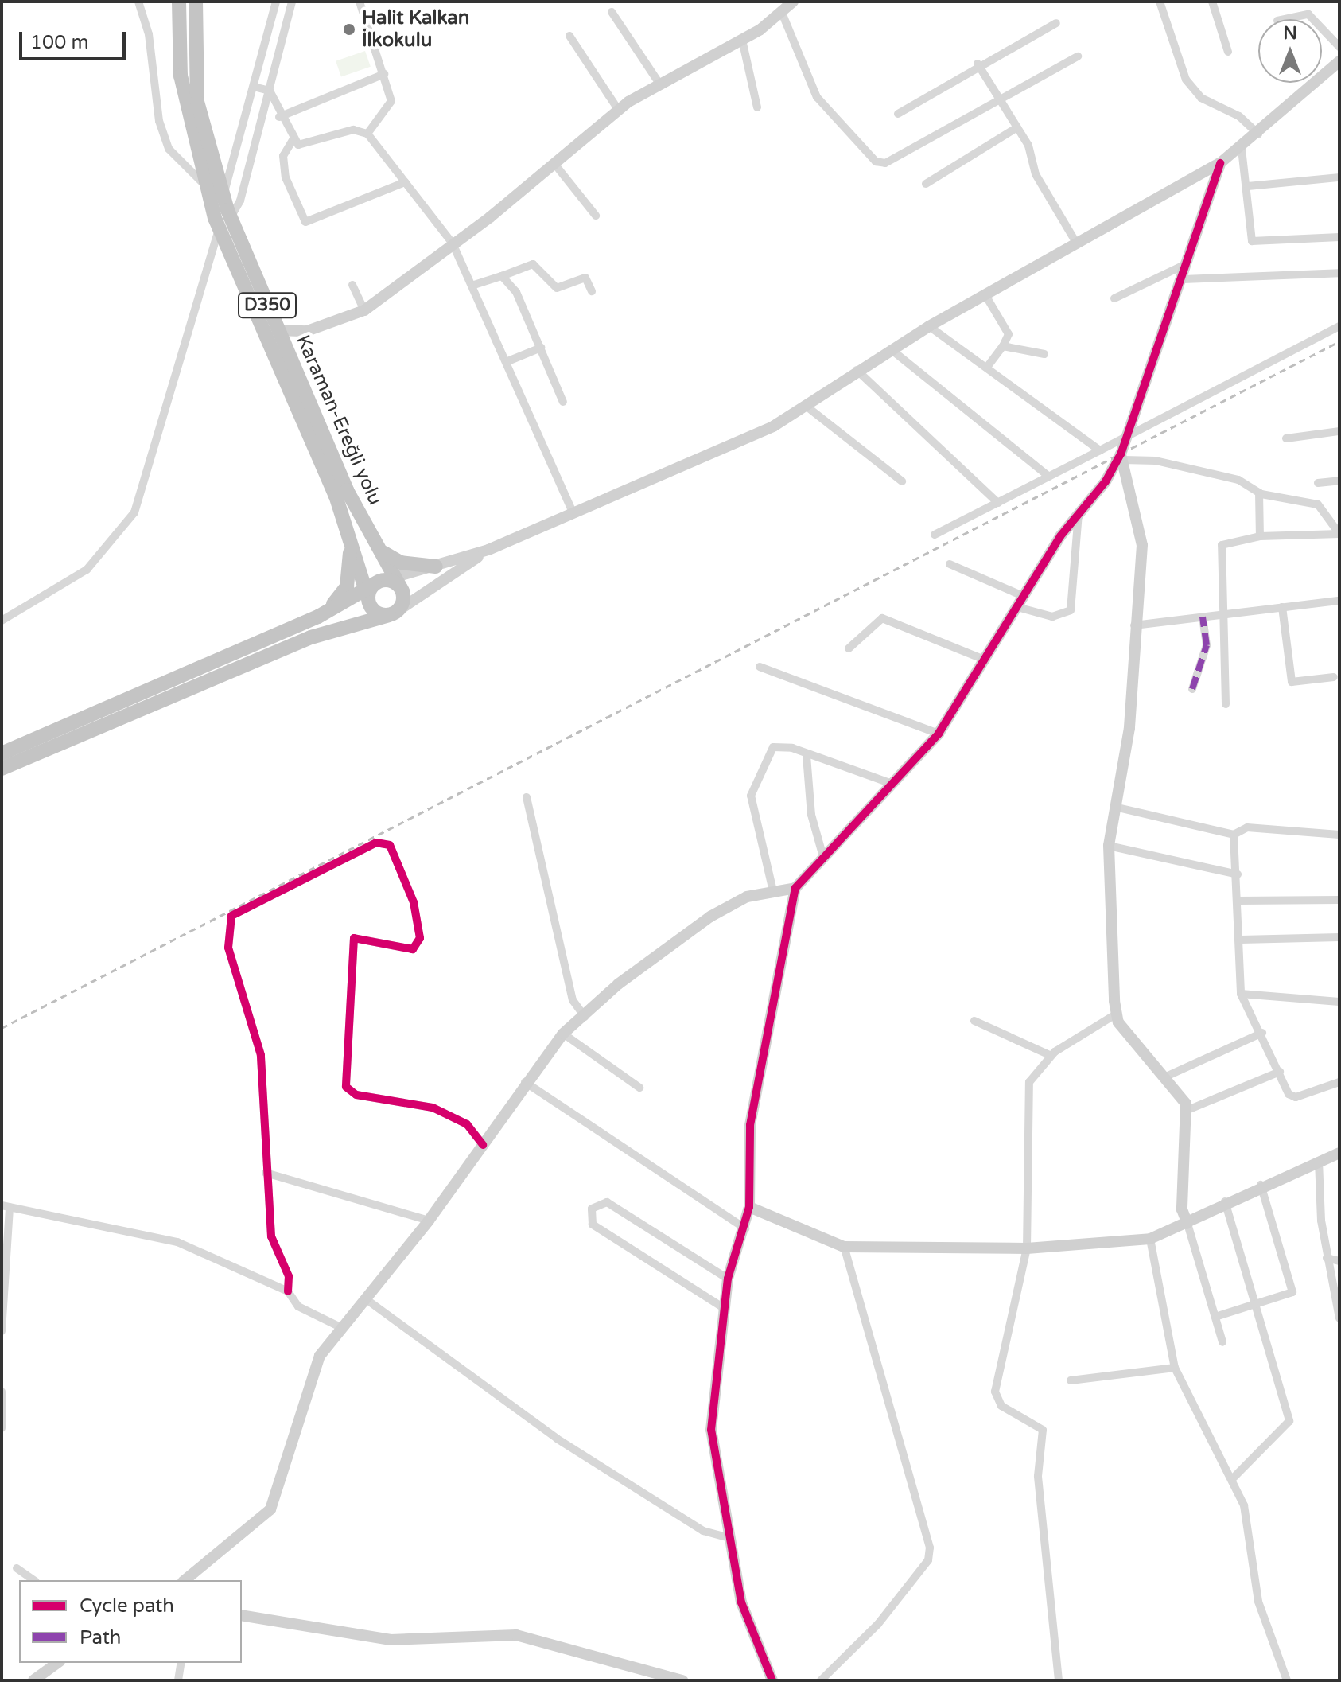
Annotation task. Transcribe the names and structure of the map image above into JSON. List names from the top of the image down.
{
  "streets": {
    "highway": ["D350", "Karaman-Ereğli yolu"]
  },
  "crossings": [
    ["D350", "Karaman-Ereğli yolu"]
  ],
  "places": ["Halit Kalkan İlkokulu"],
  "legend": ["Cycle path", "Path"],
  "scale_bar": "100 m",
  "north": "top"
}
